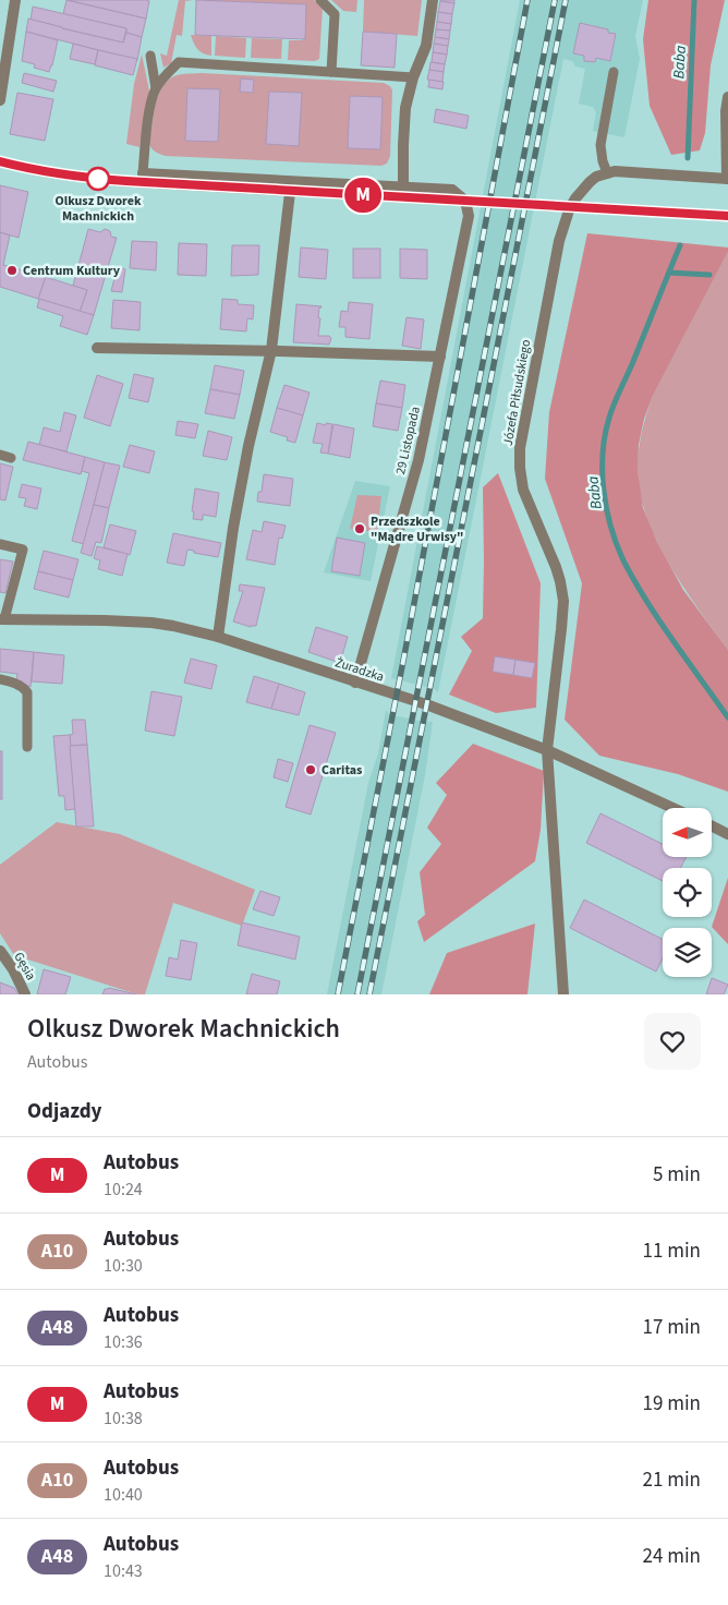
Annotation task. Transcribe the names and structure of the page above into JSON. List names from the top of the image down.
{
  "streets": {
    "street": [
      "Józefa Piłsudskiego",
      "29 Listopada",
      "Żuradzka",
      "Gęsia"
    ]
  },
  "crossings": [
    ["Józefa Piłsudskiego", "Żuradzka"],
    ["29 Listopada", "Żuradzka"]
  ],
  "water": ["Baba"],
  "places": [
    "Olkusz Dworek Machnickich",
    "Centrum Kultury",
    "Przedszkole \"Mądre Urwisy\"",
    "Caritas"
  ],
  "lines": ["bus line M"],
  "north": "left",
  "page": {
    "on_map": "M",
    "heading": [
      ["Olkusz Dworek Machnickich", "Autobus"],
      "Odjazdy"
    ],
    "list": [
      {
        "mark": "M",
        "name": "Autobus",
        "note": "10:24",
        "value": "5 min"
      },
      {
        "mark": "A10",
        "name": "Autobus",
        "note": "10:30",
        "value": "11 min"
      },
      {
        "mark": "A48",
        "name": "Autobus",
        "note": "10:36",
        "value": "17 min"
      },
      {
        "mark": "M",
        "name": "Autobus",
        "note": "10:38",
        "value": "19 min"
      },
      {
        "mark": "A10",
        "name": "Autobus",
        "note": "10:40",
        "value": "21 min"
      },
      {
        "mark": "A48",
        "name": "Autobus",
        "note": "10:43",
        "value": "24 min"
      }
    ]
  }
}
